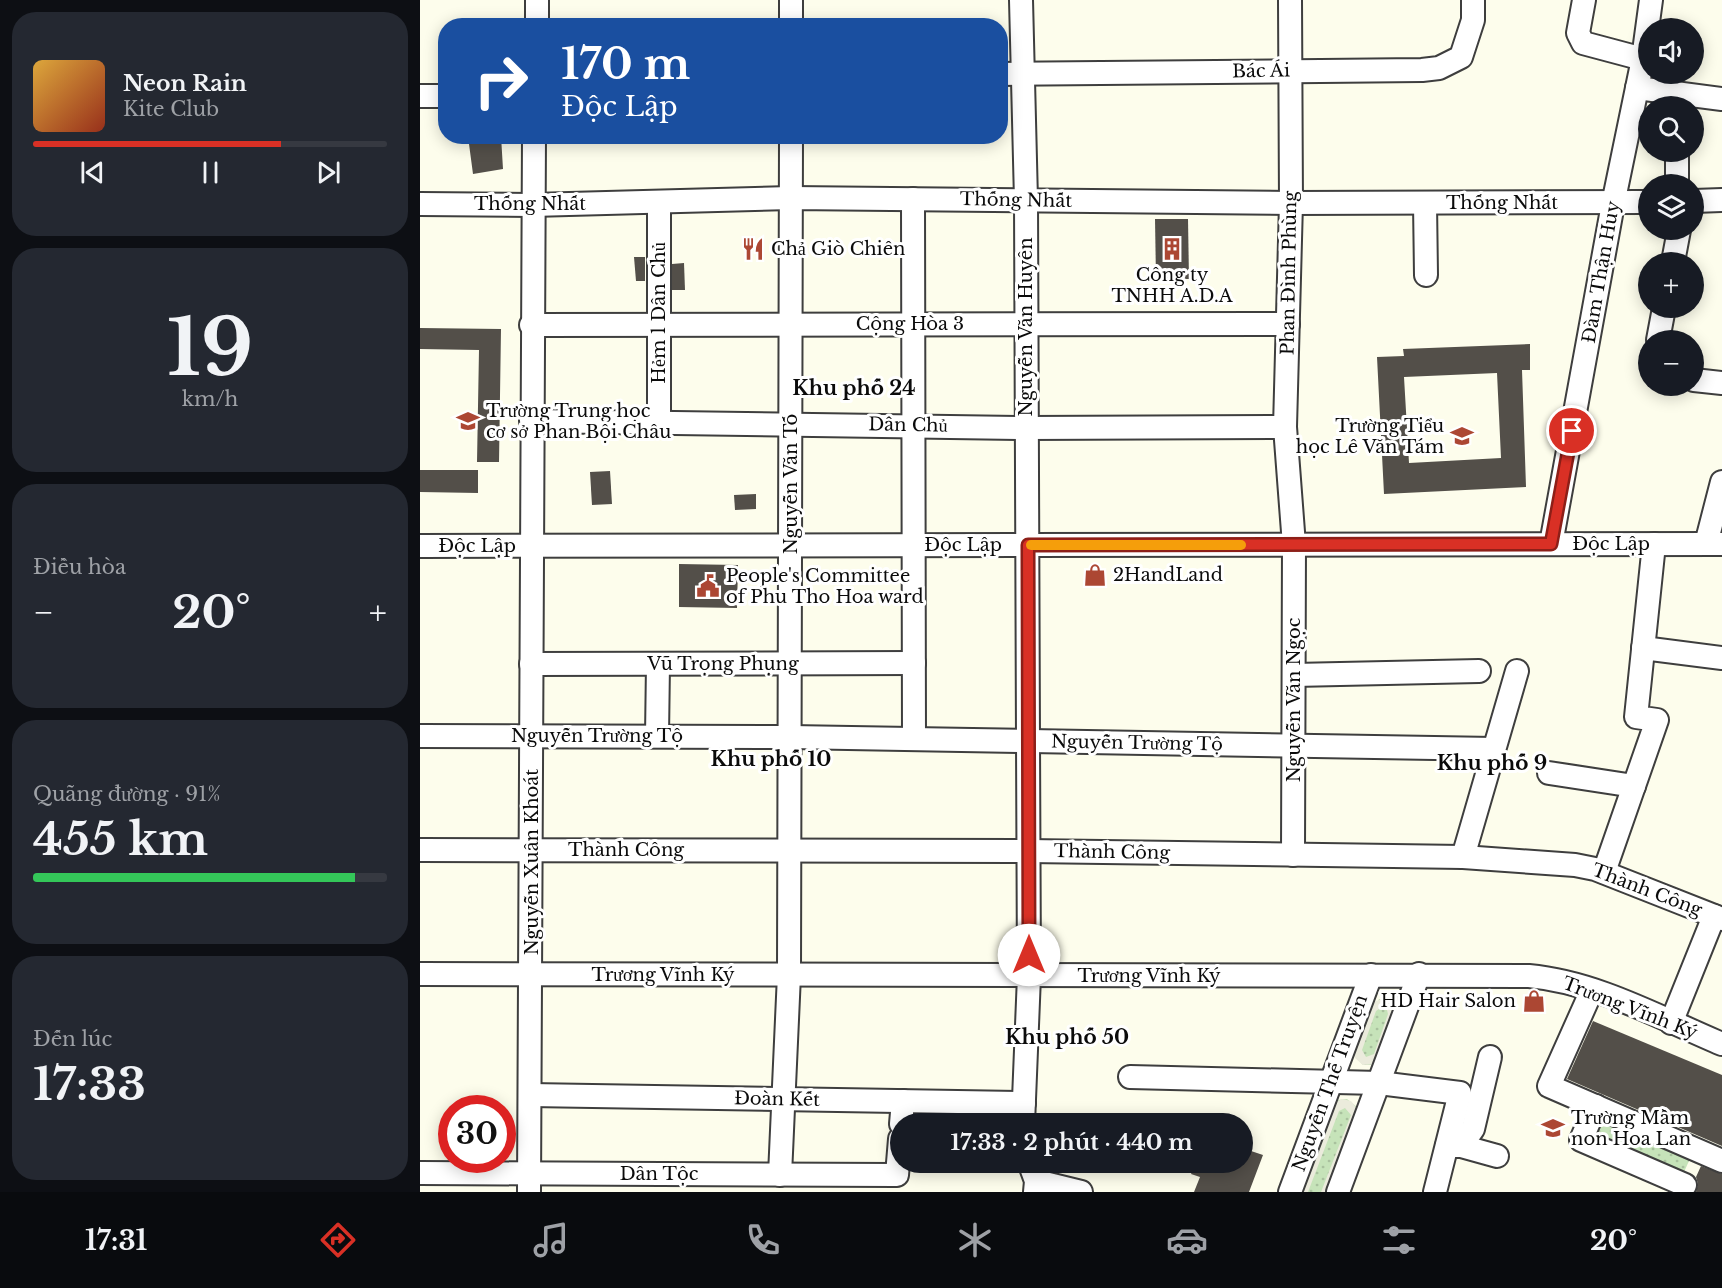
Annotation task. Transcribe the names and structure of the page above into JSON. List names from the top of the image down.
{
  "streets": {
    "street": [
      "Bác Ái",
      "Thống Nhất",
      "Đàm Thận Huy",
      "Phan Đình Phùng",
      "Hẻm 1 Dân Chủ",
      "Cộng Hòa 3",
      "Nguyễn Văn Huyên",
      "Dân Chủ",
      "Nguyễn Văn Tố",
      "Độc Lập",
      "Vũ Trọng Phụng",
      "Nguyễn Văn Ngọc",
      "Nguyễn Trường Tộ",
      "Thành Công",
      "Nguyễn Xuân Khoát",
      "Trương Vĩnh Ký",
      "Nguyễn Thế Truyện",
      "Đoàn Kết",
      "Dân Tộc"
    ]
  },
  "crossings": [
    ["Bác Ái", "Phan Đình Phùng"],
    ["Bác Ái", "Nguyễn Văn Huyên"],
    ["Thống Nhất", "Đàm Thận Huy"],
    ["Thống Nhất", "Phan Đình Phùng"],
    ["Thống Nhất", "Hẻm 1 Dân Chủ"],
    ["Thống Nhất", "Nguyễn Văn Huyên"],
    ["Thống Nhất", "Nguyễn Văn Tố"],
    ["Thống Nhất", "Nguyễn Xuân Khoát"],
    ["Đàm Thận Huy", "Độc Lập"],
    ["Phan Đình Phùng", "Cộng Hòa 3"],
    ["Phan Đình Phùng", "Dân Chủ"],
    ["Phan Đình Phùng", "Độc Lập"],
    ["Phan Đình Phùng", "Nguyễn Văn Ngọc"],
    ["Hẻm 1 Dân Chủ", "Cộng Hòa 3"],
    ["Hẻm 1 Dân Chủ", "Dân Chủ"],
    ["Cộng Hòa 3", "Nguyễn Văn Huyên"],
    ["Cộng Hòa 3", "Nguyễn Văn Tố"],
    ["Cộng Hòa 3", "Nguyễn Xuân Khoát"],
    ["Nguyễn Văn Huyên", "Dân Chủ"],
    ["Nguyễn Văn Huyên", "Độc Lập"],
    ["Nguyễn Văn Huyên", "Nguyễn Trường Tộ"],
    ["Nguyễn Văn Huyên", "Thành Công"],
    ["Nguyễn Văn Huyên", "Trương Vĩnh Ký"],
    ["Nguyễn Văn Huyên", "Đoàn Kết"],
    ["Dân Chủ", "Nguyễn Văn Tố"],
    ["Dân Chủ", "Nguyễn Xuân Khoát"],
    ["Nguyễn Văn Tố", "Độc Lập"],
    ["Nguyễn Văn Tố", "Vũ Trọng Phụng"],
    ["Nguyễn Văn Tố", "Nguyễn Trường Tộ"],
    ["Nguyễn Văn Tố", "Thành Công"],
    ["Nguyễn Văn Tố", "Trương Vĩnh Ký"],
    ["Nguyễn Văn Tố", "Đoàn Kết"],
    ["Nguyễn Văn Tố", "Dân Tộc"],
    ["Độc Lập", "Nguyễn Văn Ngọc"],
    ["Độc Lập", "Nguyễn Xuân Khoát"],
    ["Vũ Trọng Phụng", "Nguyễn Xuân Khoát"],
    ["Nguyễn Văn Ngọc", "Nguyễn Trường Tộ"],
    ["Nguyễn Văn Ngọc", "Thành Công"],
    ["Nguyễn Trường Tộ", "Nguyễn Xuân Khoát"],
    ["Thành Công", "Nguyễn Xuân Khoát"],
    ["Nguyễn Xuân Khoát", "Trương Vĩnh Ký"],
    ["Nguyễn Xuân Khoát", "Đoàn Kết"],
    ["Nguyễn Xuân Khoát", "Dân Tộc"],
    ["Trương Vĩnh Ký", "Nguyễn Thế Truyện"]
  ],
  "districts": [
    "Khu phố 24",
    "Khu phố 10",
    "Khu phố 9",
    "Khu phố 50"
  ],
  "places": {
    "restaurant": ["Chả Giò Chiên"],
    "building": ["Công ty TNHH A.D.A"],
    "school or university": ["Trường Trung học cơ sở Phan Bội Châu", "Trường Tiểu học Lê Văn Tám", "Trường Mầm non Hoa Lan"],
    "shop": ["2HandLand", "HD Hair Salon"],
    "public building": ["People's Committee of Phu Tho Hoa ward"]
  },
  "page": {
    "map_buttons": ["+", "−"],
    "turn": ["170 m", "Độc Lập"],
    "song": ["Neon Rain", "Kite Club"],
    "tile": [
      ["19", "km/h"],
      "Điều hòa",
      ["Quãng đường · 91%", "455 km"],
      ["Đến lúc", "17:33"]
    ],
    "heat": ["−", "20°", "+"],
    "limit": "30",
    "trip": "17:33 · 2 phút · 440 m",
    "tabs": ["17:31", "20°"]
  }
}
